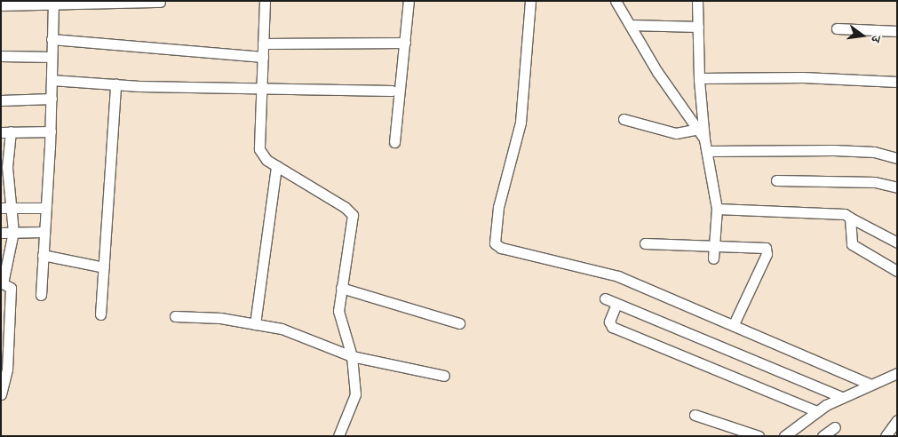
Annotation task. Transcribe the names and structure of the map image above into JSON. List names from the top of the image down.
{
  "north": "right"
}
